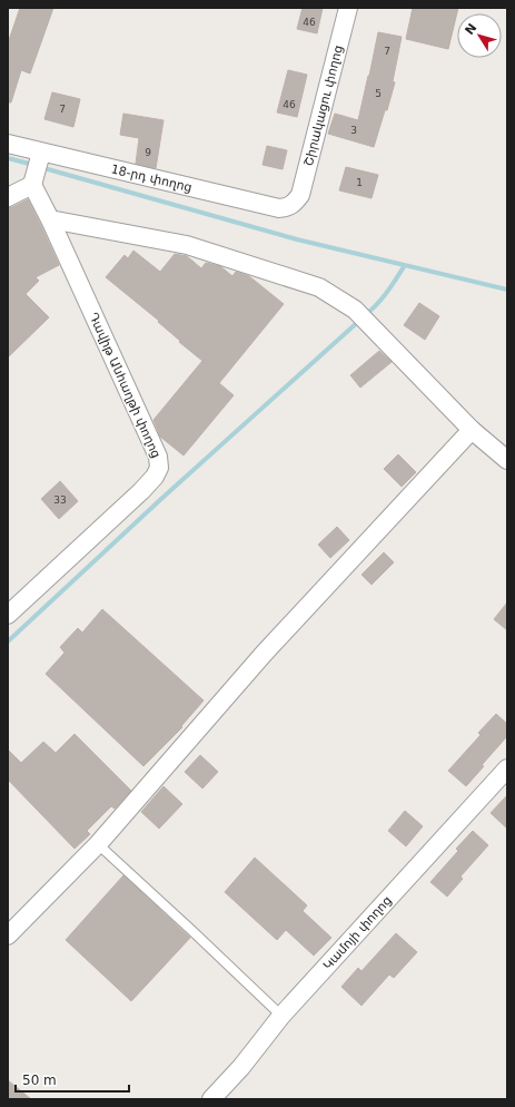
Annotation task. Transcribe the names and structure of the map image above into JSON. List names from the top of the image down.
{
  "streets": {
    "street": [
      "Շիրակացու փողոց",
      "18-րդ փողոց",
      "Դավիթ Անհաղթի փողոց",
      "Կամոյի փողոց"
    ]
  },
  "crossings": [
    ["Շիրակացու փողոց", "18-րդ փողոց"]
  ],
  "house_numbers": [
    "46",
    "7",
    "5",
    "46",
    "7",
    "3",
    "9",
    "1",
    "33"
  ],
  "scale_bar": "50 m",
  "north": "top left"
}
